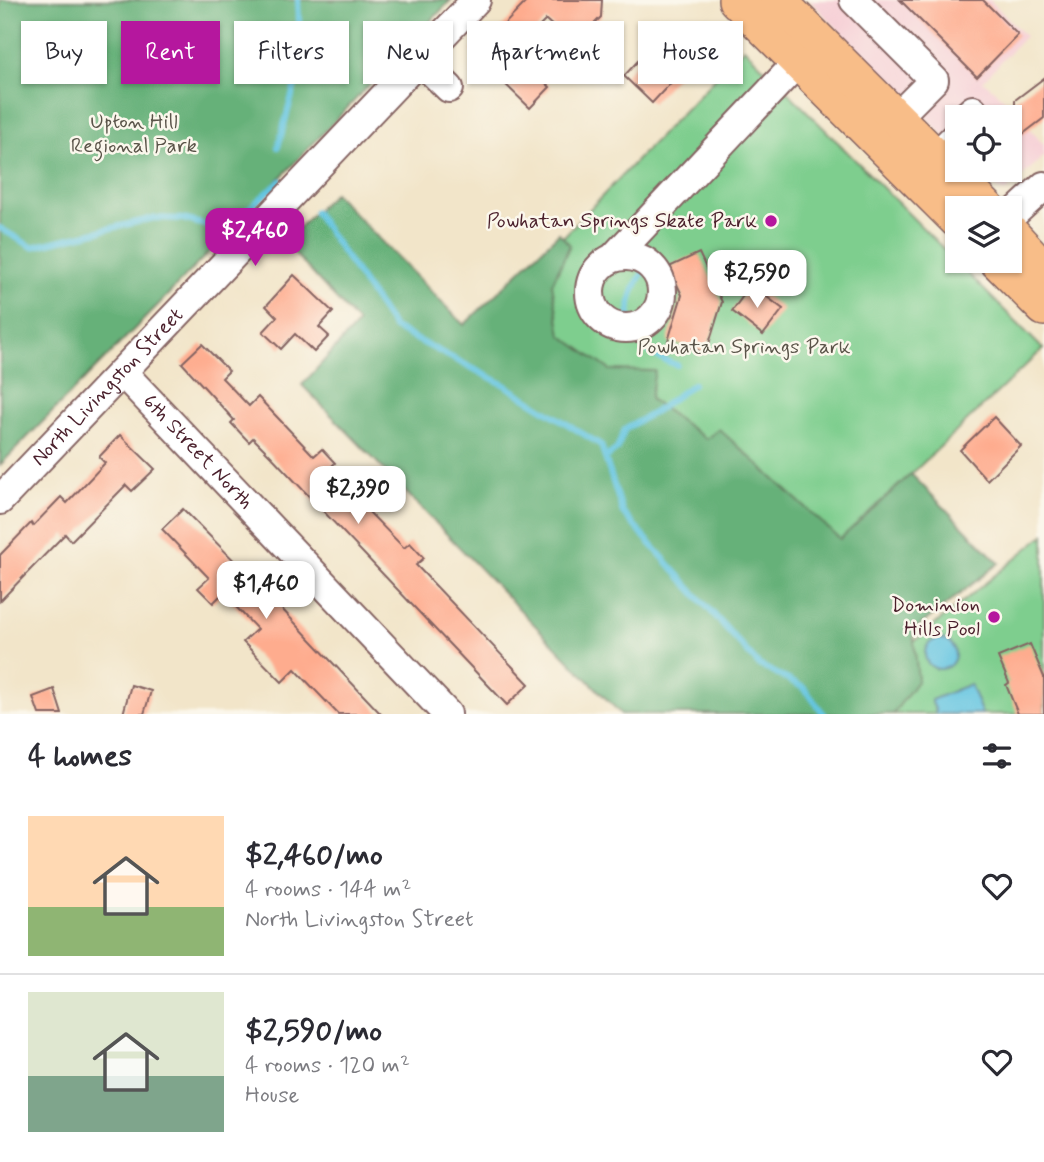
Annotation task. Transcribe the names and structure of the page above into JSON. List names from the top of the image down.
{
  "streets": {
    "street": ["North Livingston Street", "6th Street North"]
  },
  "crossings": [
    ["North Livingston Street", "6th Street North"]
  ],
  "parks": ["Upton Hill Regional Park", "Powhatan Springs Park"],
  "places": ["Powhatan Springs Skate Park", "Dominion Hills Pool"],
  "page": {
    "chip": [
      "Buy",
      "Rent",
      "Filters",
      "New",
      "Apartment",
      "House"
    ],
    "price": [
      "$2,460",
      "$2,590",
      "$2,390",
      "$1,460"
    ],
    "heading": "4 homes",
    "list": [
      {
        "name": "$2,460/mo",
        "note": "4 rooms · 144 m² · North Livingston Street"
      },
      {
        "name": "$2,590/mo",
        "note": "4 rooms · 120 m² · House"
      }
    ]
  }
}
